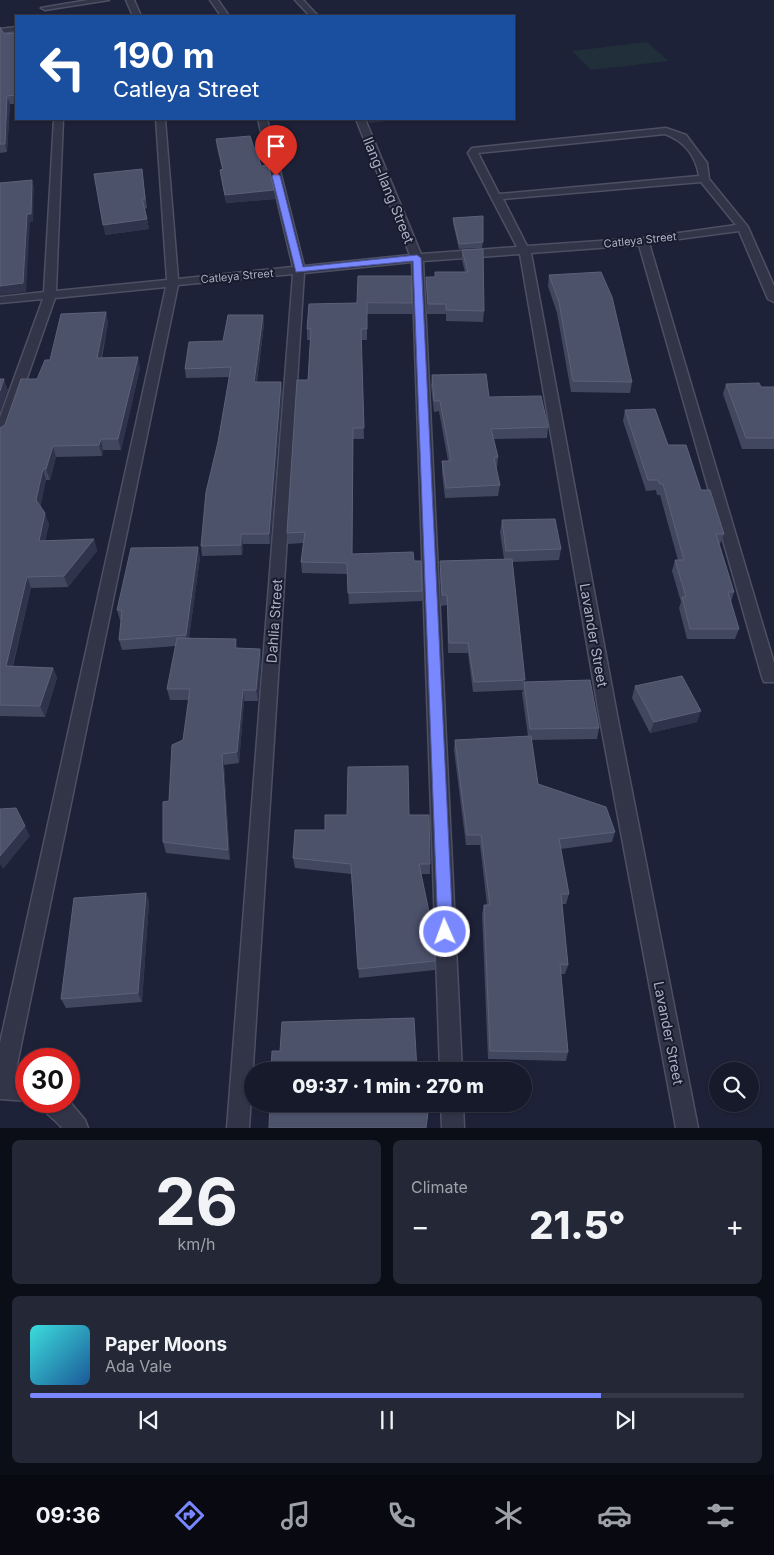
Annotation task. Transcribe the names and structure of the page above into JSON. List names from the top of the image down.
{
  "streets": {
    "street": [
      "Ilang-Ilang Street",
      "Catleya Street",
      "Dahlia Street",
      "Lavander Street"
    ]
  },
  "crossings": [
    ["Ilang-Ilang Street", "Catleya Street"],
    ["Catleya Street", "Dahlia Street"],
    ["Catleya Street", "Lavander Street"]
  ],
  "page": {
    "turn": ["190 m", "Catleya Street"],
    "limit": "30",
    "trip": "09:37 · 1 min · 270 m",
    "tile": [
      ["26", "km/h"],
      "Climate"
    ],
    "heat": ["−", "21.5°", "+"],
    "song": ["Paper Moons", "Ada Vale"],
    "tabs": "09:36"
  }
}
